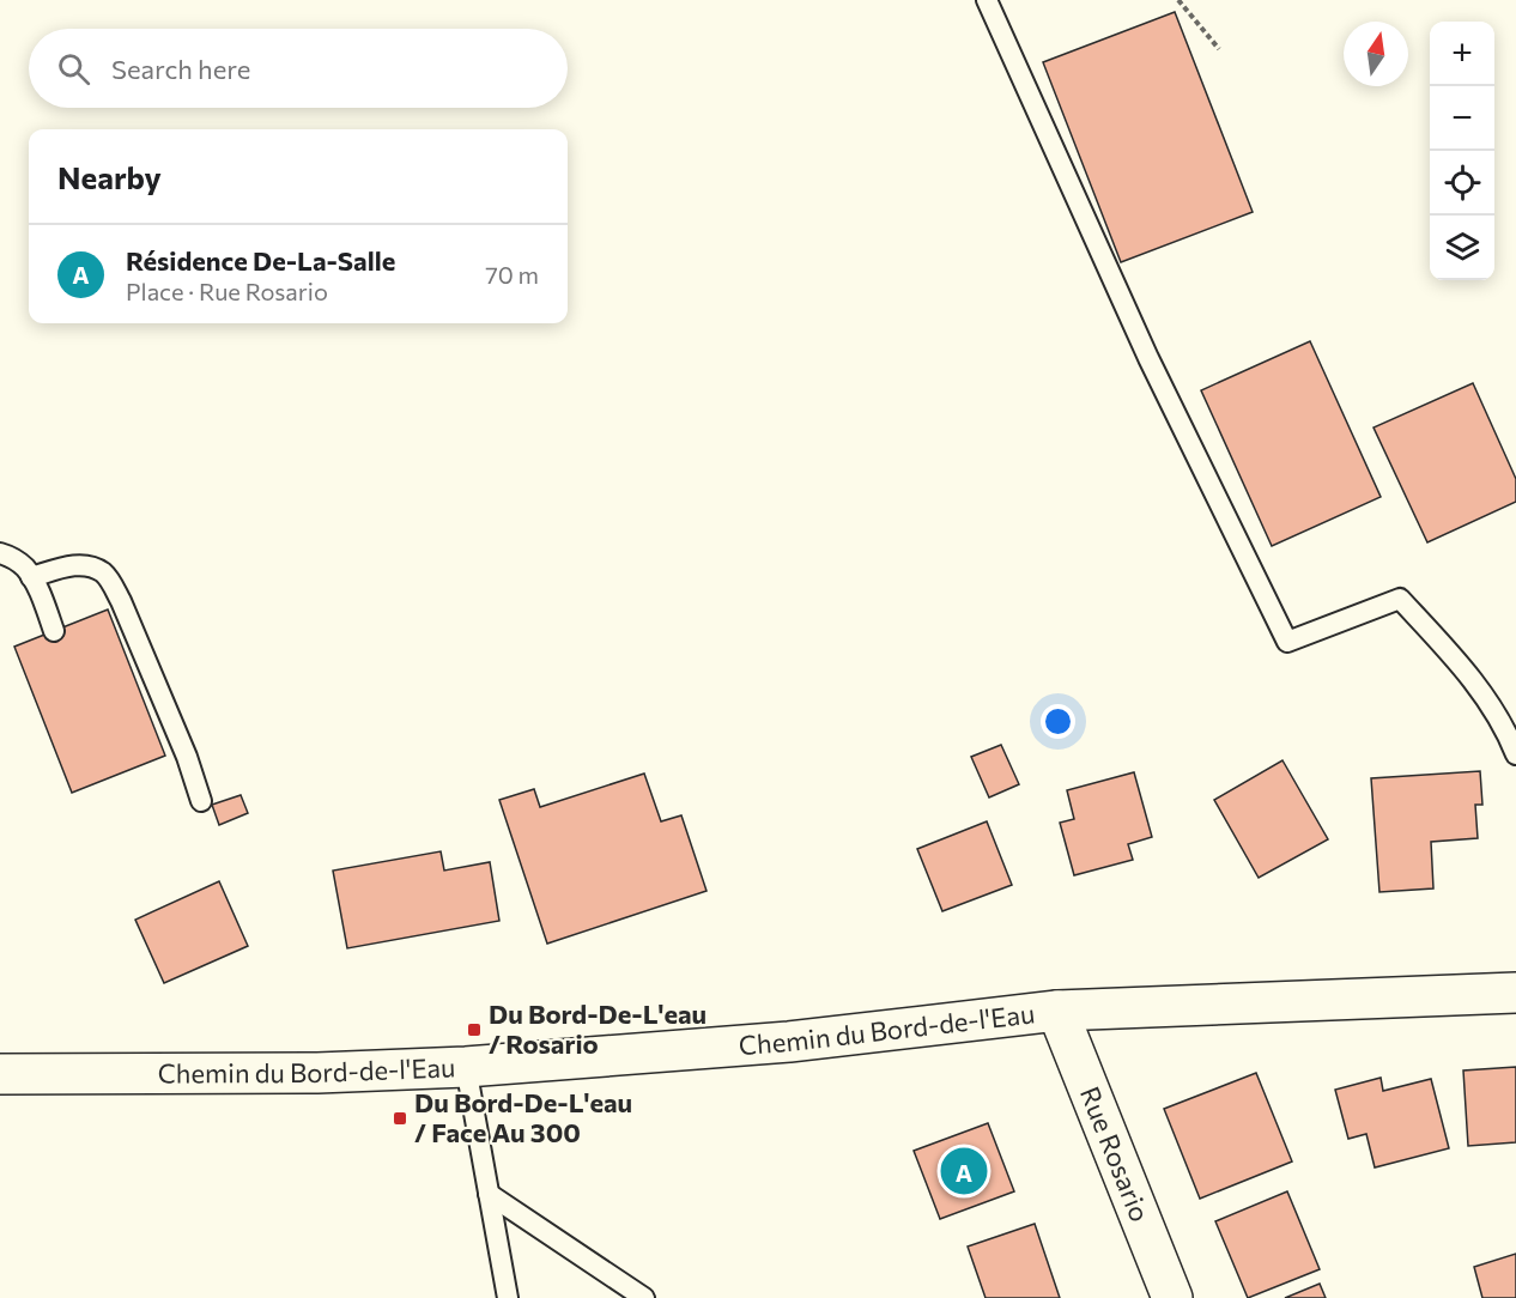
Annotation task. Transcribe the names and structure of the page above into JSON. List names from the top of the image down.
{
  "streets": {
    "street": ["Chemin du Bord-de-l'Eau", "Rue Rosario"]
  },
  "crossings": [
    ["Chemin du Bord-de-l'Eau", "Rue Rosario"]
  ],
  "places": {
    "transit": ["Du Bord-De-L'eau / Rosario", "Du Bord-De-L'eau / Face Au 300"]
  },
  "north": "top",
  "page": {
    "map_buttons": ["+", "−"],
    "search": "Search here",
    "heading": "Nearby",
    "list": [
      {
        "mark": "A",
        "name": "Résidence De-La-Salle",
        "note": "Place · Rue Rosario",
        "value": "70 m"
      }
    ],
    "pins": "A"
  }
}
